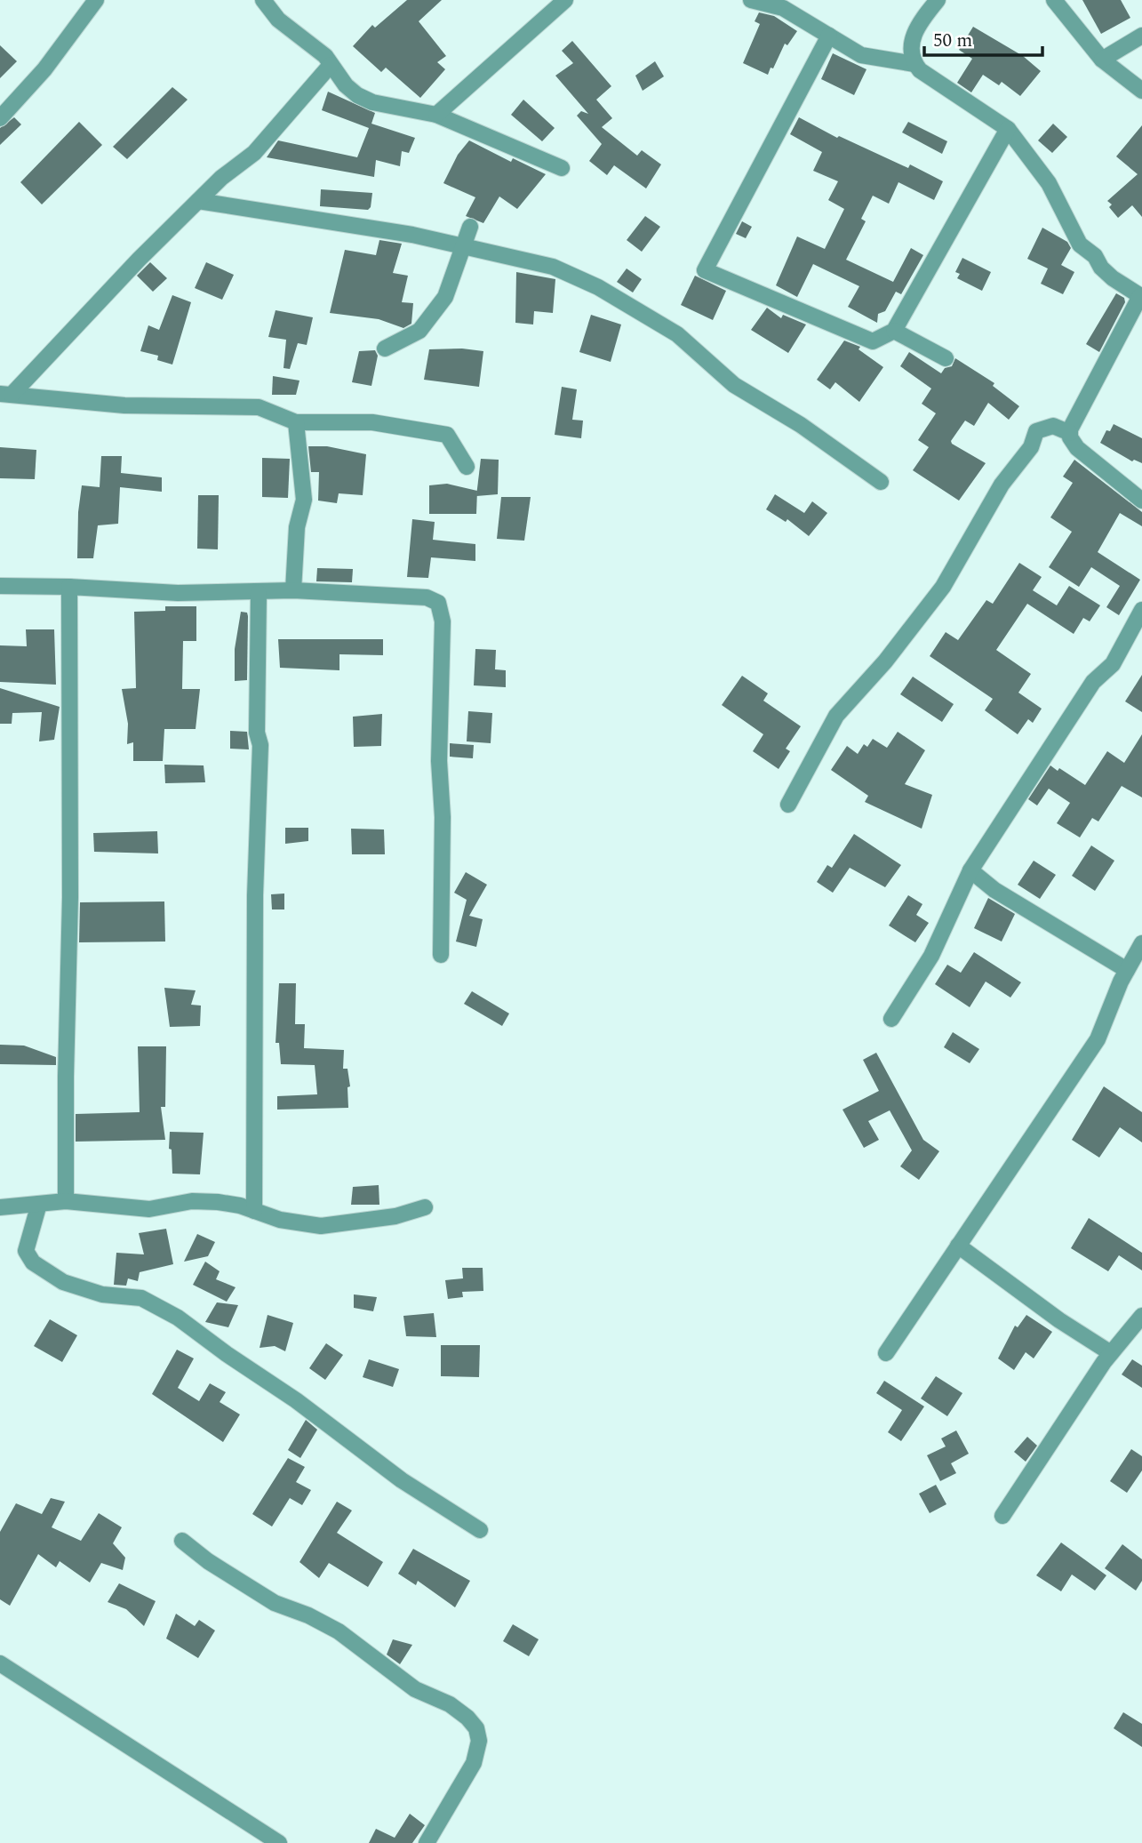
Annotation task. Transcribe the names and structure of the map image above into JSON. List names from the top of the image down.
{
  "scale_bar": "50 m"
}
